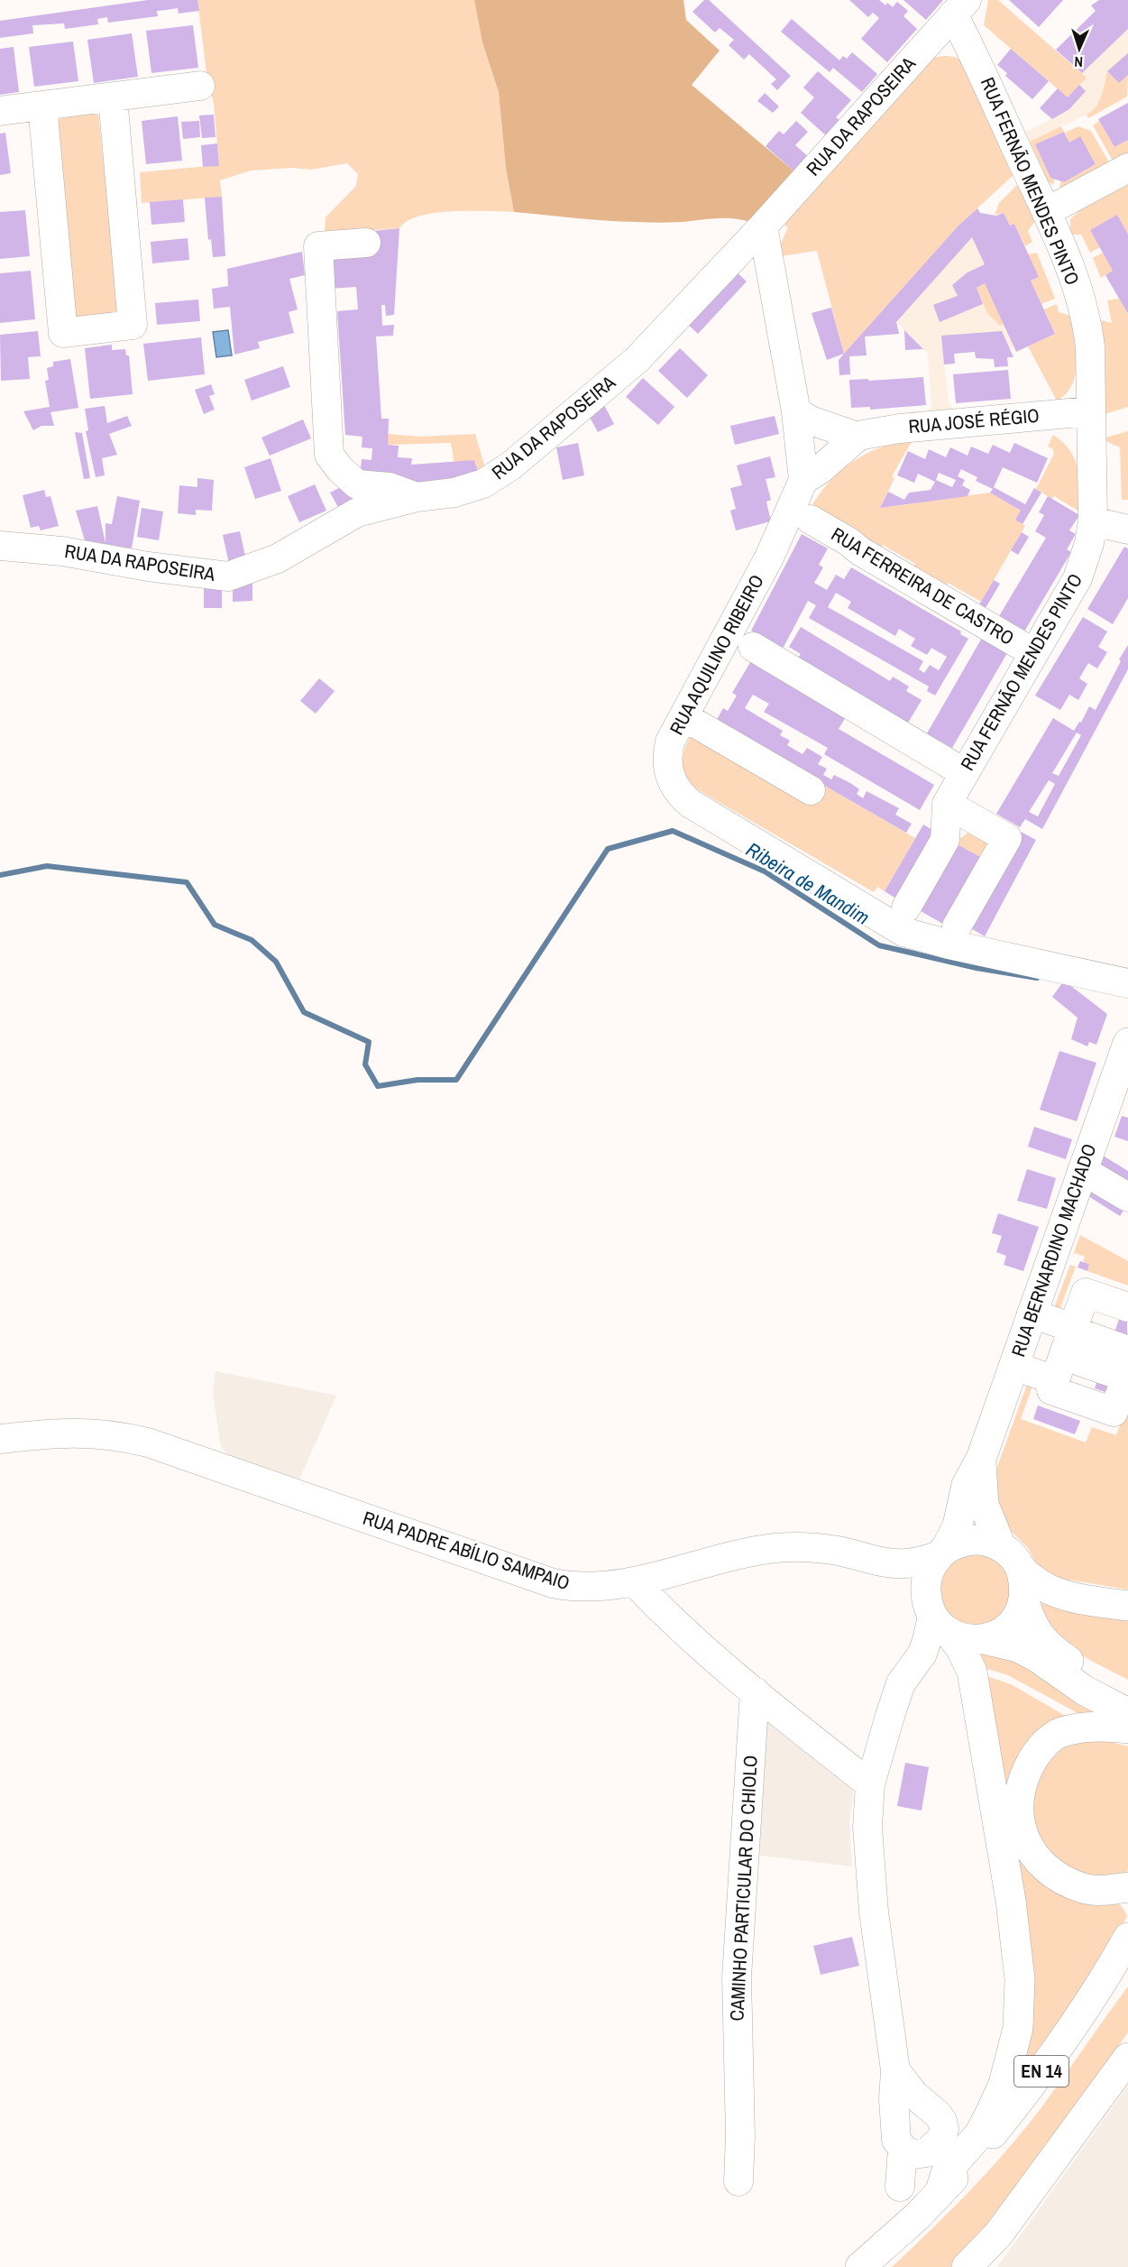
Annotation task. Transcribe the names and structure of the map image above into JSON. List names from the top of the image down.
{
  "streets": {
    "main road": ["RUA BERNARDINO MACHADO", "EN 14"],
    "street": [
      "RUA DA RAPOSEIRA",
      "RUA FERNÃO MENDES PINTO",
      "RUA JOSÉ RÉGIO",
      "RUA FERREIRA DE CASTRO",
      "RUA AQUILINO RIBEIRO",
      "RUA PADRE ABÍLIO SAMPAIO",
      "CAMINHO PARTICULAR DO CHIOLO"
    ]
  },
  "crossings": [
    ["RUA DA RAPOSEIRA", "RUA FERNÃO MENDES PINTO"],
    ["RUA DA RAPOSEIRA", "RUA AQUILINO RIBEIRO"],
    ["RUA FERNÃO MENDES PINTO", "RUA JOSÉ RÉGIO"],
    ["RUA FERNÃO MENDES PINTO", "RUA FERREIRA DE CASTRO"],
    ["RUA JOSÉ RÉGIO", "RUA AQUILINO RIBEIRO"]
  ],
  "water": ["Ribeira de Mandim"],
  "north": "bottom"
}
